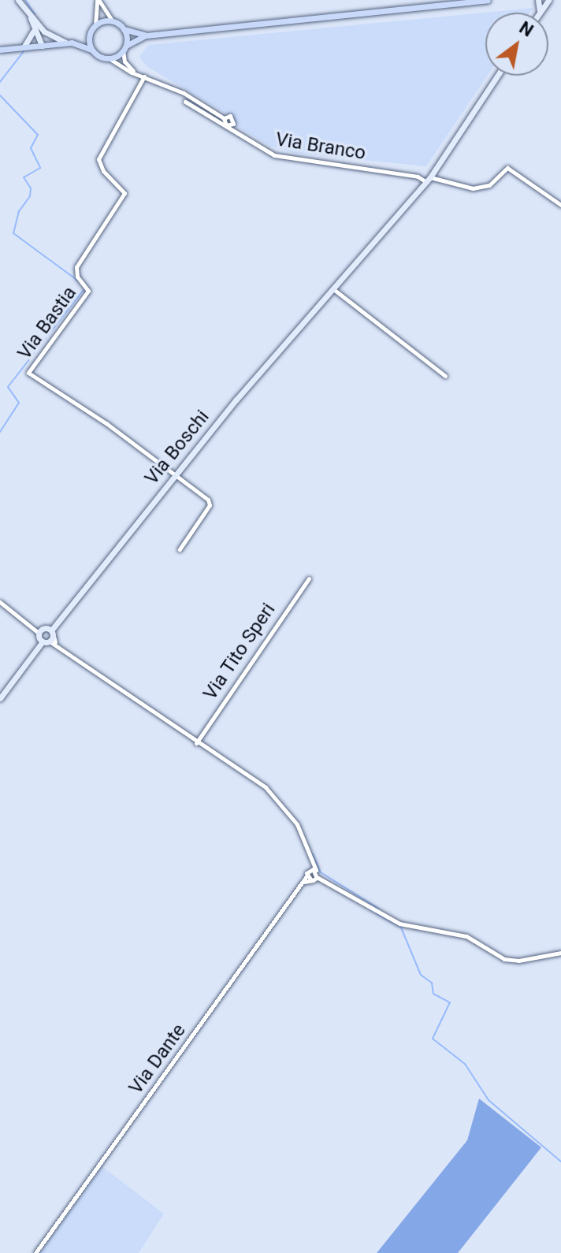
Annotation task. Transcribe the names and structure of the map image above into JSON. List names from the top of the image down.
{
  "streets": {
    "street": [
      "Via Branco",
      "Via Bastia",
      "Via Boschi",
      "Via Tito Speri",
      "Via Dante"
    ]
  },
  "crossings": [
    ["Via Branco", "Via Boschi"],
    ["Via Bastia", "Via Boschi"]
  ],
  "north": "top right"
}
